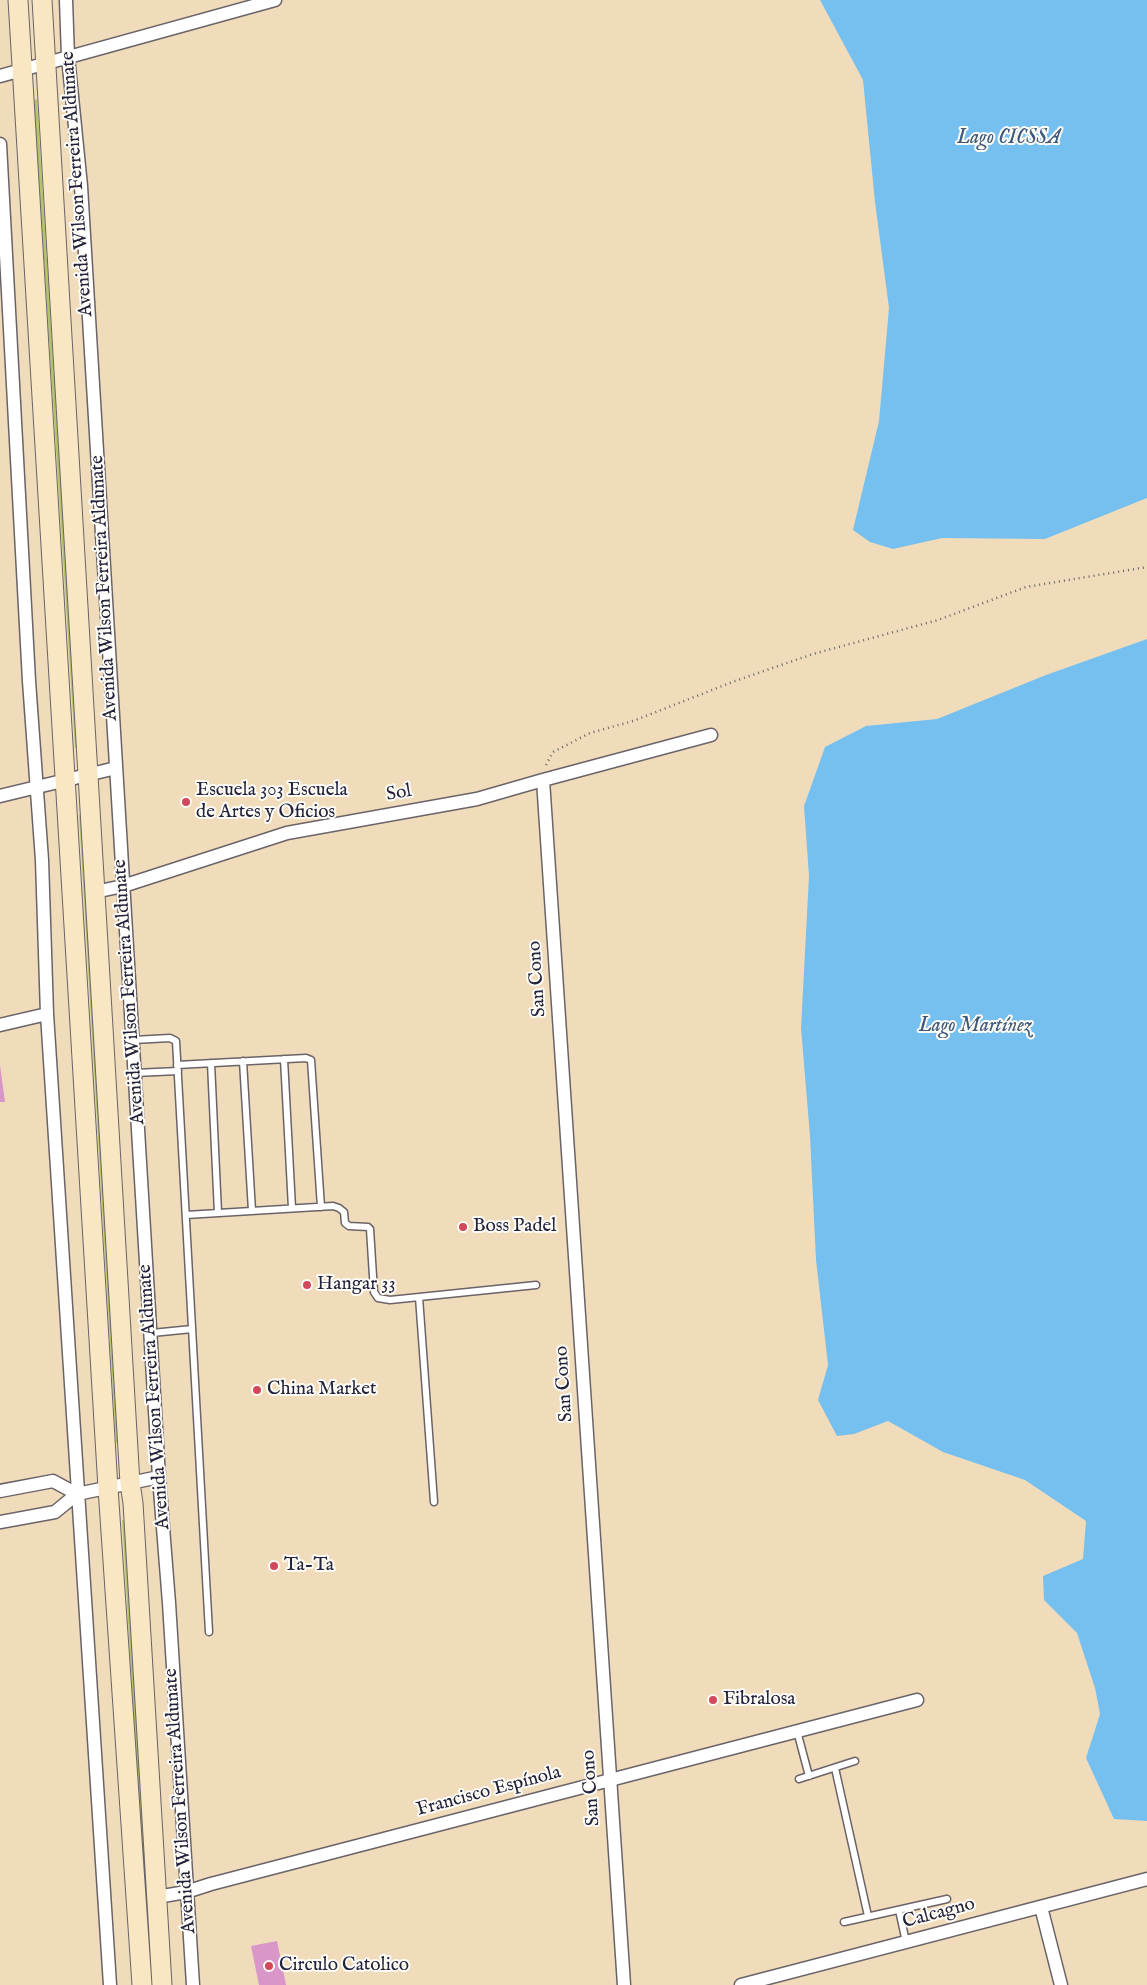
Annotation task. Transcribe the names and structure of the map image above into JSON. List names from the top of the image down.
{
  "streets": {
    "main road": ["Avenida Wilson Ferreira Aldunate"],
    "street": [
      "Sol",
      "San Cono",
      "Francisco Espínola",
      "Calcagno"
    ]
  },
  "crossings": [
    ["Avenida Wilson Ferreira Aldunate", "Sol"],
    ["Avenida Wilson Ferreira Aldunate", "Francisco Espínola"],
    ["Sol", "San Cono"],
    ["San Cono", "Francisco Espínola"]
  ],
  "water": ["Lago CICSSA", "Lago Martínez"],
  "places": [
    "Escuela 303 Escuela de Artes y Oficios",
    "Boss Padel",
    "Hangar 33",
    "China Market",
    "Ta-Ta",
    "Fibralosa",
    "Circulo Catolico"
  ]
}
